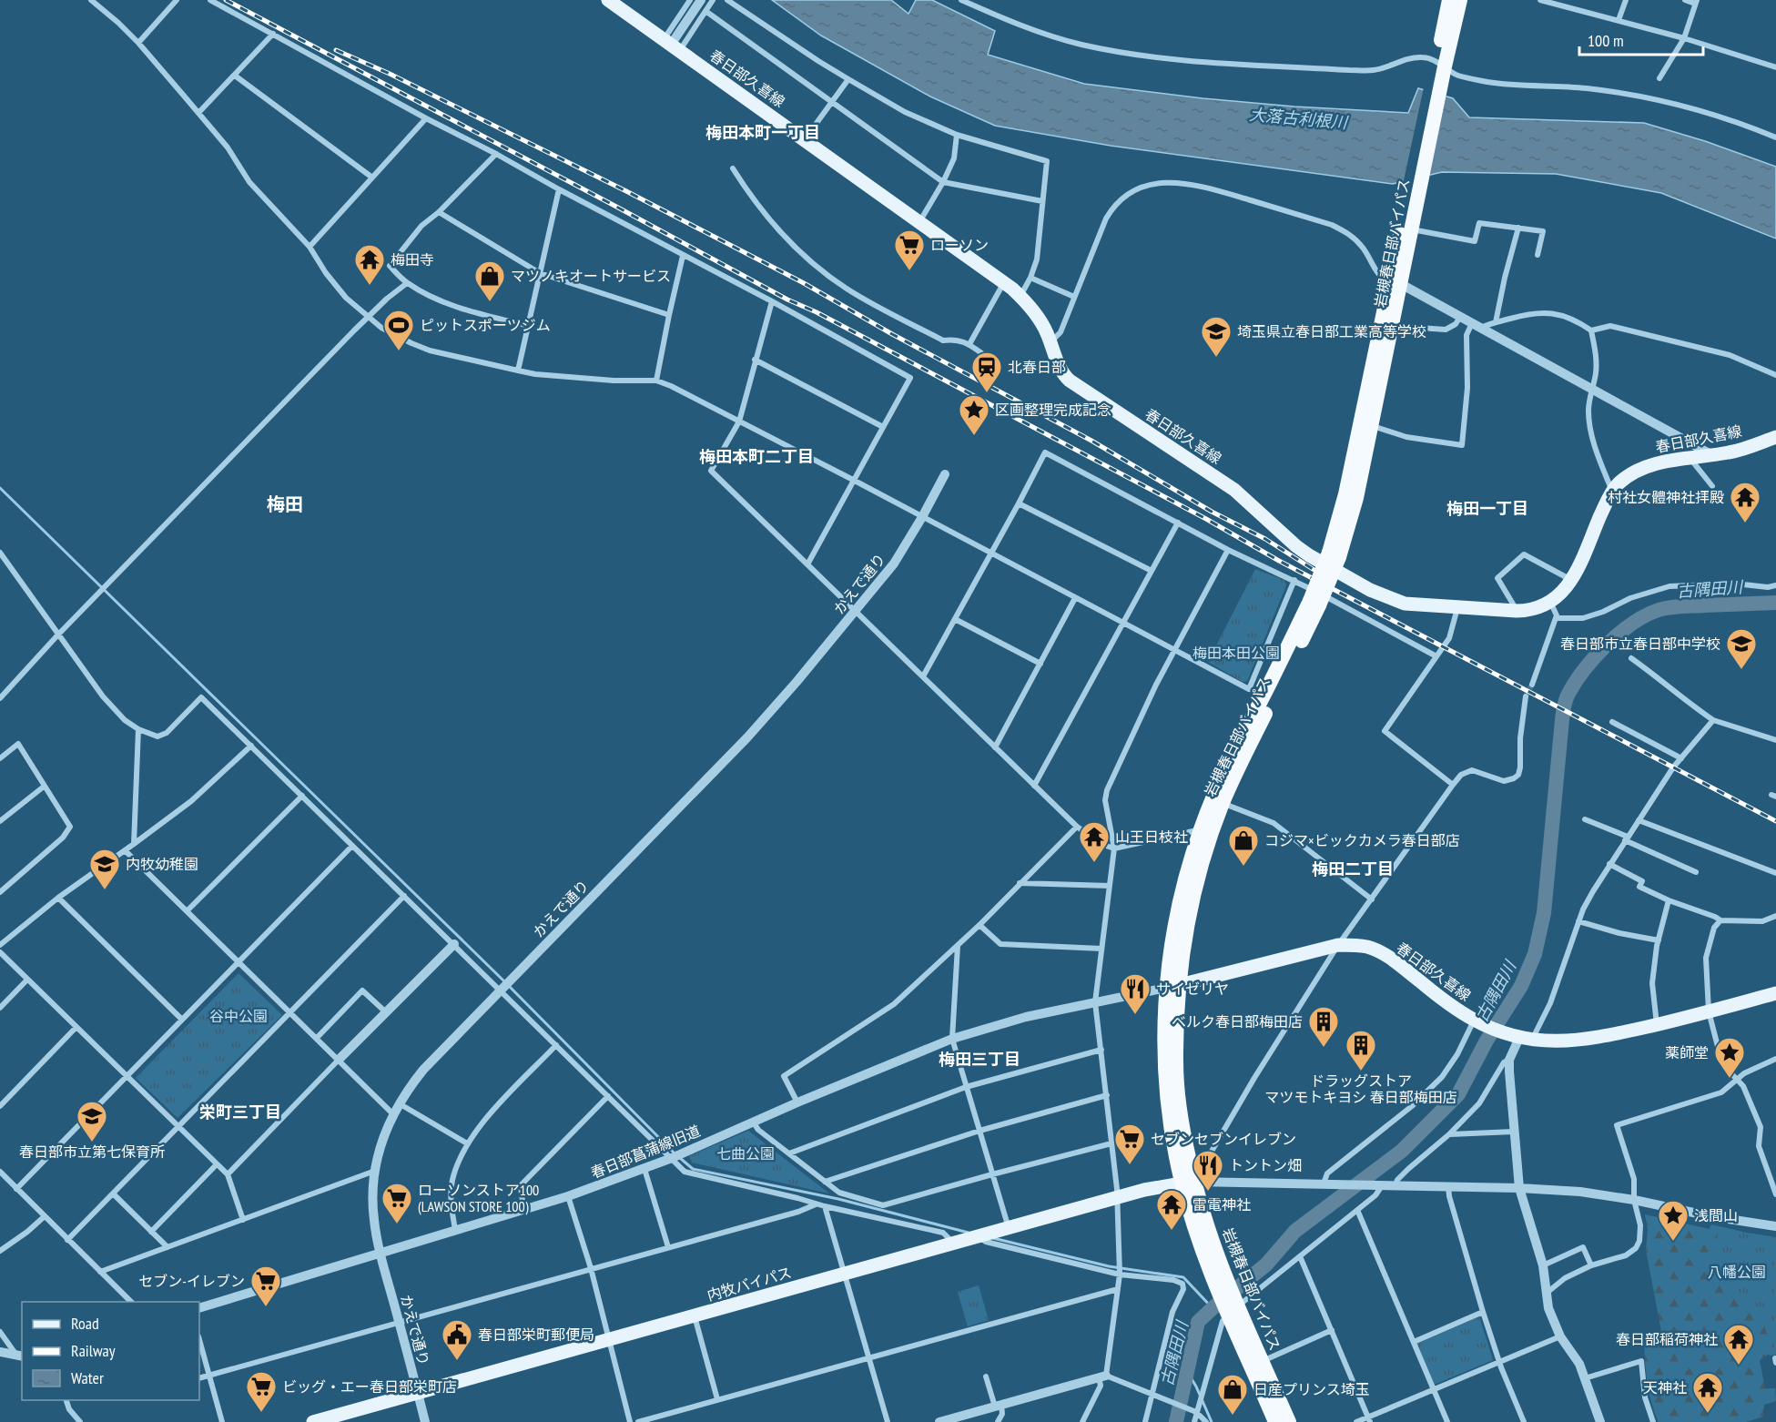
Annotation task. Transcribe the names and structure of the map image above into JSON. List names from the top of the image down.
{
  "streets": {
    "highway": ["岩槻春日部バイパス"],
    "main road": ["春日部久喜線", "内牧バイパス"],
    "street": ["かえで通り", "春日部菖蒲線旧道"]
  },
  "crossings": [
    ["春日部久喜線", "岩槻春日部バイパス"],
    ["春日部久喜線", "春日部菖蒲線旧道"],
    ["岩槻春日部バイパス", "春日部菖蒲線旧道"],
    ["岩槻春日部バイパス", "内牧バイパス"],
    ["かえで通り", "春日部菖蒲線旧道"],
    ["かえで通り", "内牧バイパス"]
  ],
  "districts": [
    "梅田本町一丁目",
    "梅田本町二丁目",
    "梅田",
    "梅田一丁目",
    "梅田二丁目",
    "梅田三丁目",
    "栄町三丁目"
  ],
  "water": ["大落古利根川", "古隅田川"],
  "parks": [
    "梅田本田公園",
    "谷中公園",
    "七曲公園",
    "八幡公園"
  ],
  "places": {
    "supermarket": [
      "ローソン",
      "セブンセブンイレブン",
      "ローソンストア100 (LAWSON STORE 100)",
      "セブン-イレブン",
      "ビッグ・エー春日部栄町店"
    ],
    "temple": [
      "梅田寺",
      "村社女體神社拝殿",
      "山王日枝社",
      "雷電神社",
      "春日部稲荷神社",
      "天神社"
    ],
    "shop": ["マツノキオートサービス", "コジマ×ビックカメラ春日部店", "日産プリンス埼玉"],
    "sports": ["ピットスポーツジム"],
    "school or university": [
      "埼玉県立春日部工業高等学校",
      "春日部市立春日部中学校",
      "内牧幼稚園",
      "春日部市立第七保育所"
    ],
    "station": ["北春日部"],
    "place": ["区画整理完成記念", "薬師堂", "浅間山"],
    "restaurant": ["サイゼリヤ", "トントン畑"],
    "building": ["ベルク春日部梅田店", "ドラッグストア マツモトキヨシ 春日部梅田店"],
    "public building": ["春日部栄町郵便局"]
  },
  "legend": ["Road", "Railway", "Water"],
  "scale_bar": "100 m"
}
